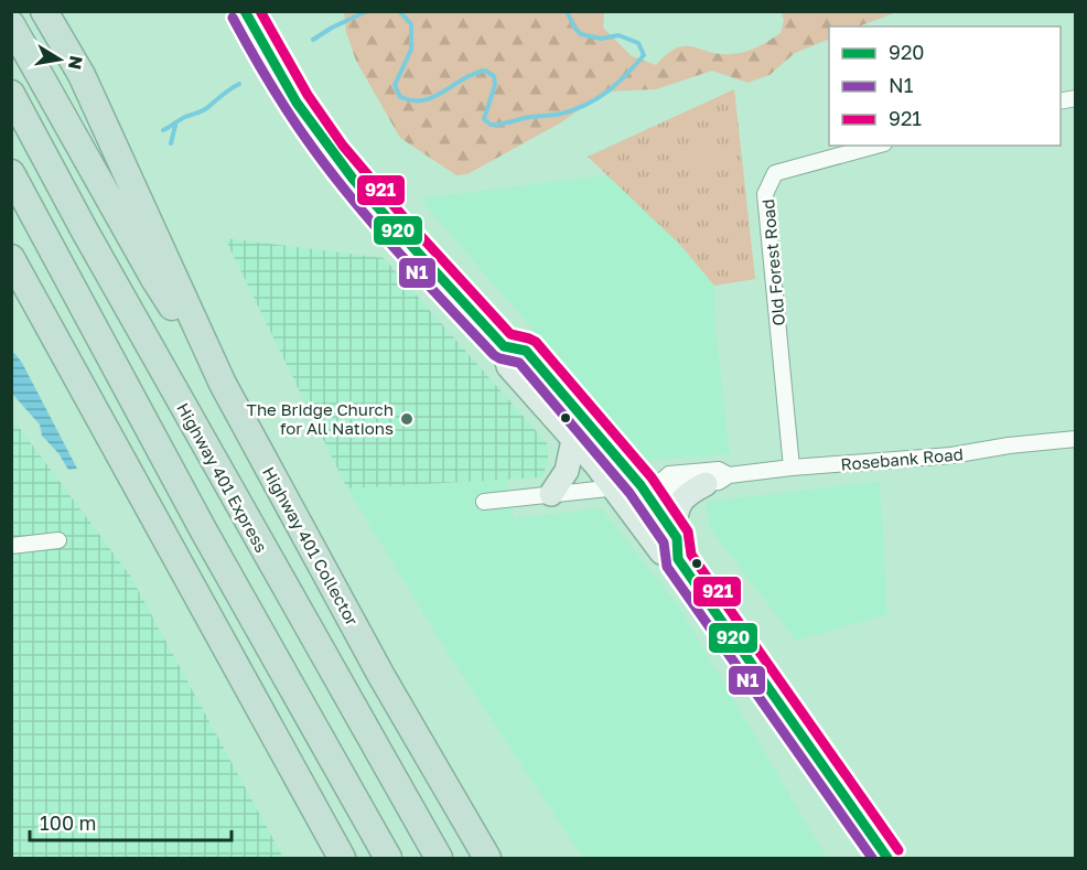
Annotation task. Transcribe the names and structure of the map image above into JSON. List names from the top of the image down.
{
  "streets": {
    "highway": ["Highway 401 Express", "Highway 401 Collector"],
    "street": ["Old Forest Road", "Rosebank Road"]
  },
  "crossings": [
    ["Old Forest Road", "Rosebank Road"]
  ],
  "places": ["The Bridge Church for All Nations"],
  "lines": ["transit line 920", "transit line 921", "transit line N1"],
  "legend": ["920", "N1", "921"],
  "scale_bar": "100 m",
  "north": "right"
}
